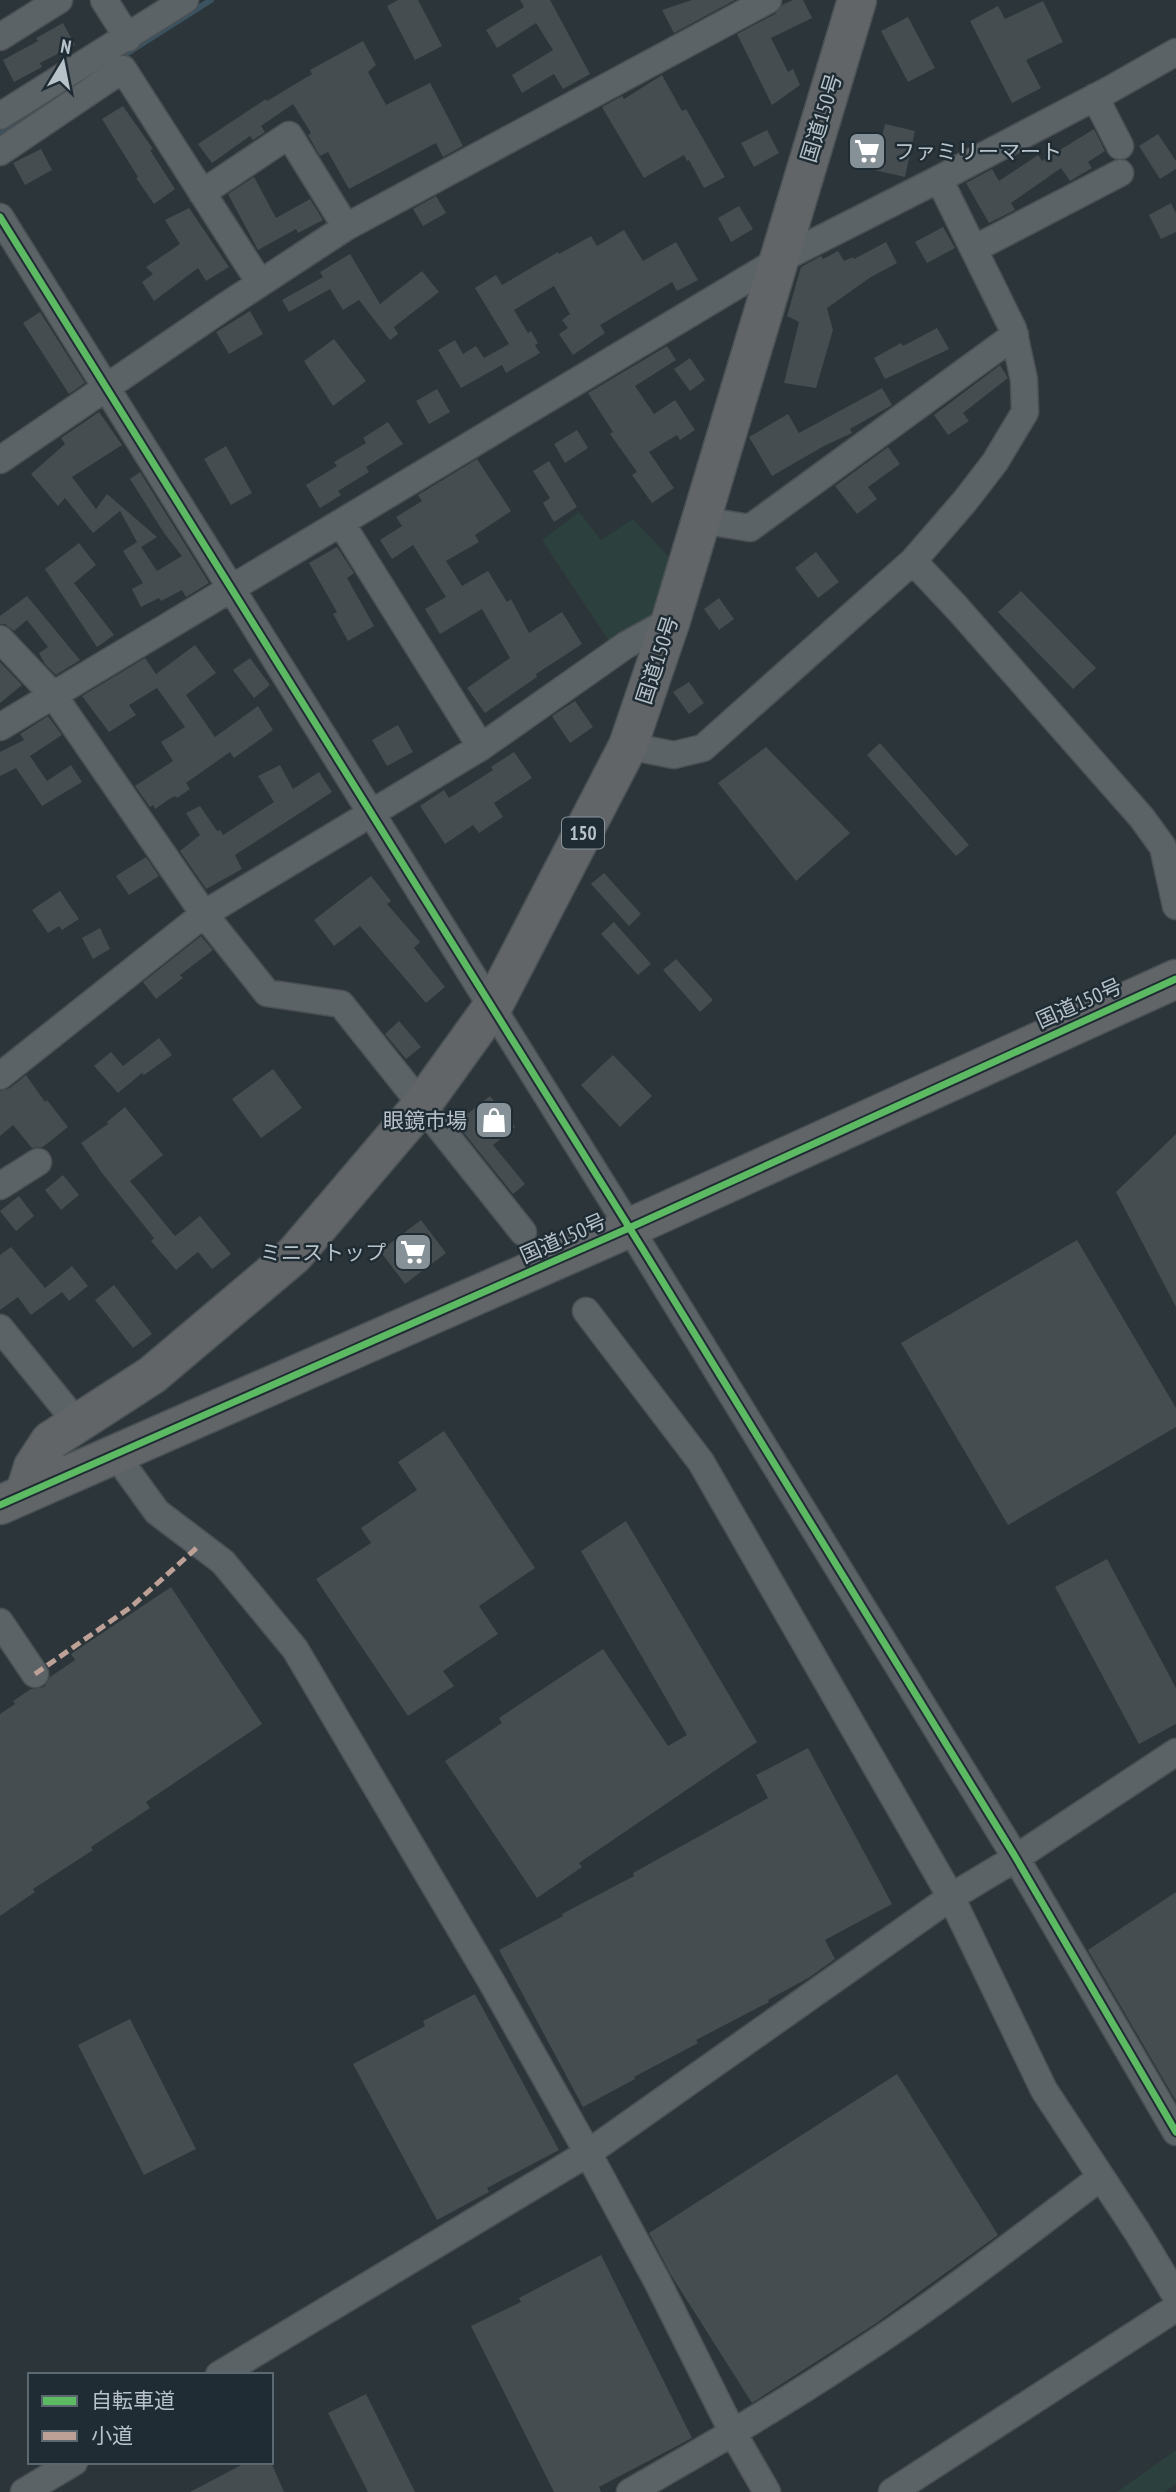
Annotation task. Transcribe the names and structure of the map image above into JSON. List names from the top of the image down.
{
  "streets": {
    "highway": ["国道150号", "150"]
  },
  "places": {
    "supermarket": ["ファミリーマート", "ミニストップ"],
    "shop": ["眼鏡市場"]
  },
  "legend": ["自転車道", "小道"],
  "north": "top"
}
